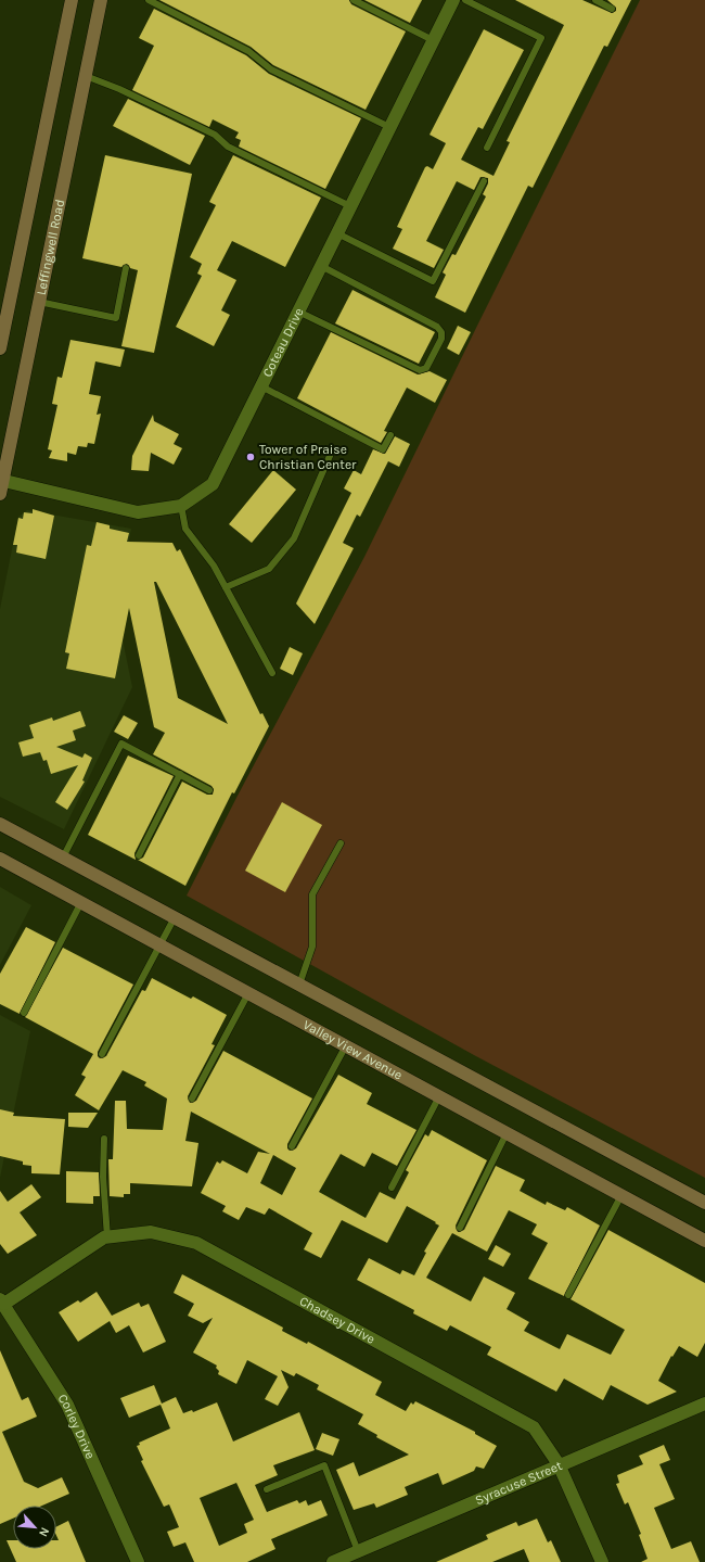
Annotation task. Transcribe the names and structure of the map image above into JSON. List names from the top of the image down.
{
  "streets": {
    "main road": ["Leffingwell Road", "Valley View Avenue"],
    "street": [
      "Coteau Drive",
      "Chadsey Drive",
      "Corley Drive",
      "Syracuse Street"
    ]
  },
  "crossings": [
    ["Leffingwell Road", "Coteau Drive"],
    ["Chadsey Drive", "Corley Drive"],
    ["Chadsey Drive", "Syracuse Street"]
  ],
  "places": ["Tower of Praise Christian Center"],
  "north": "bottom right"
}
